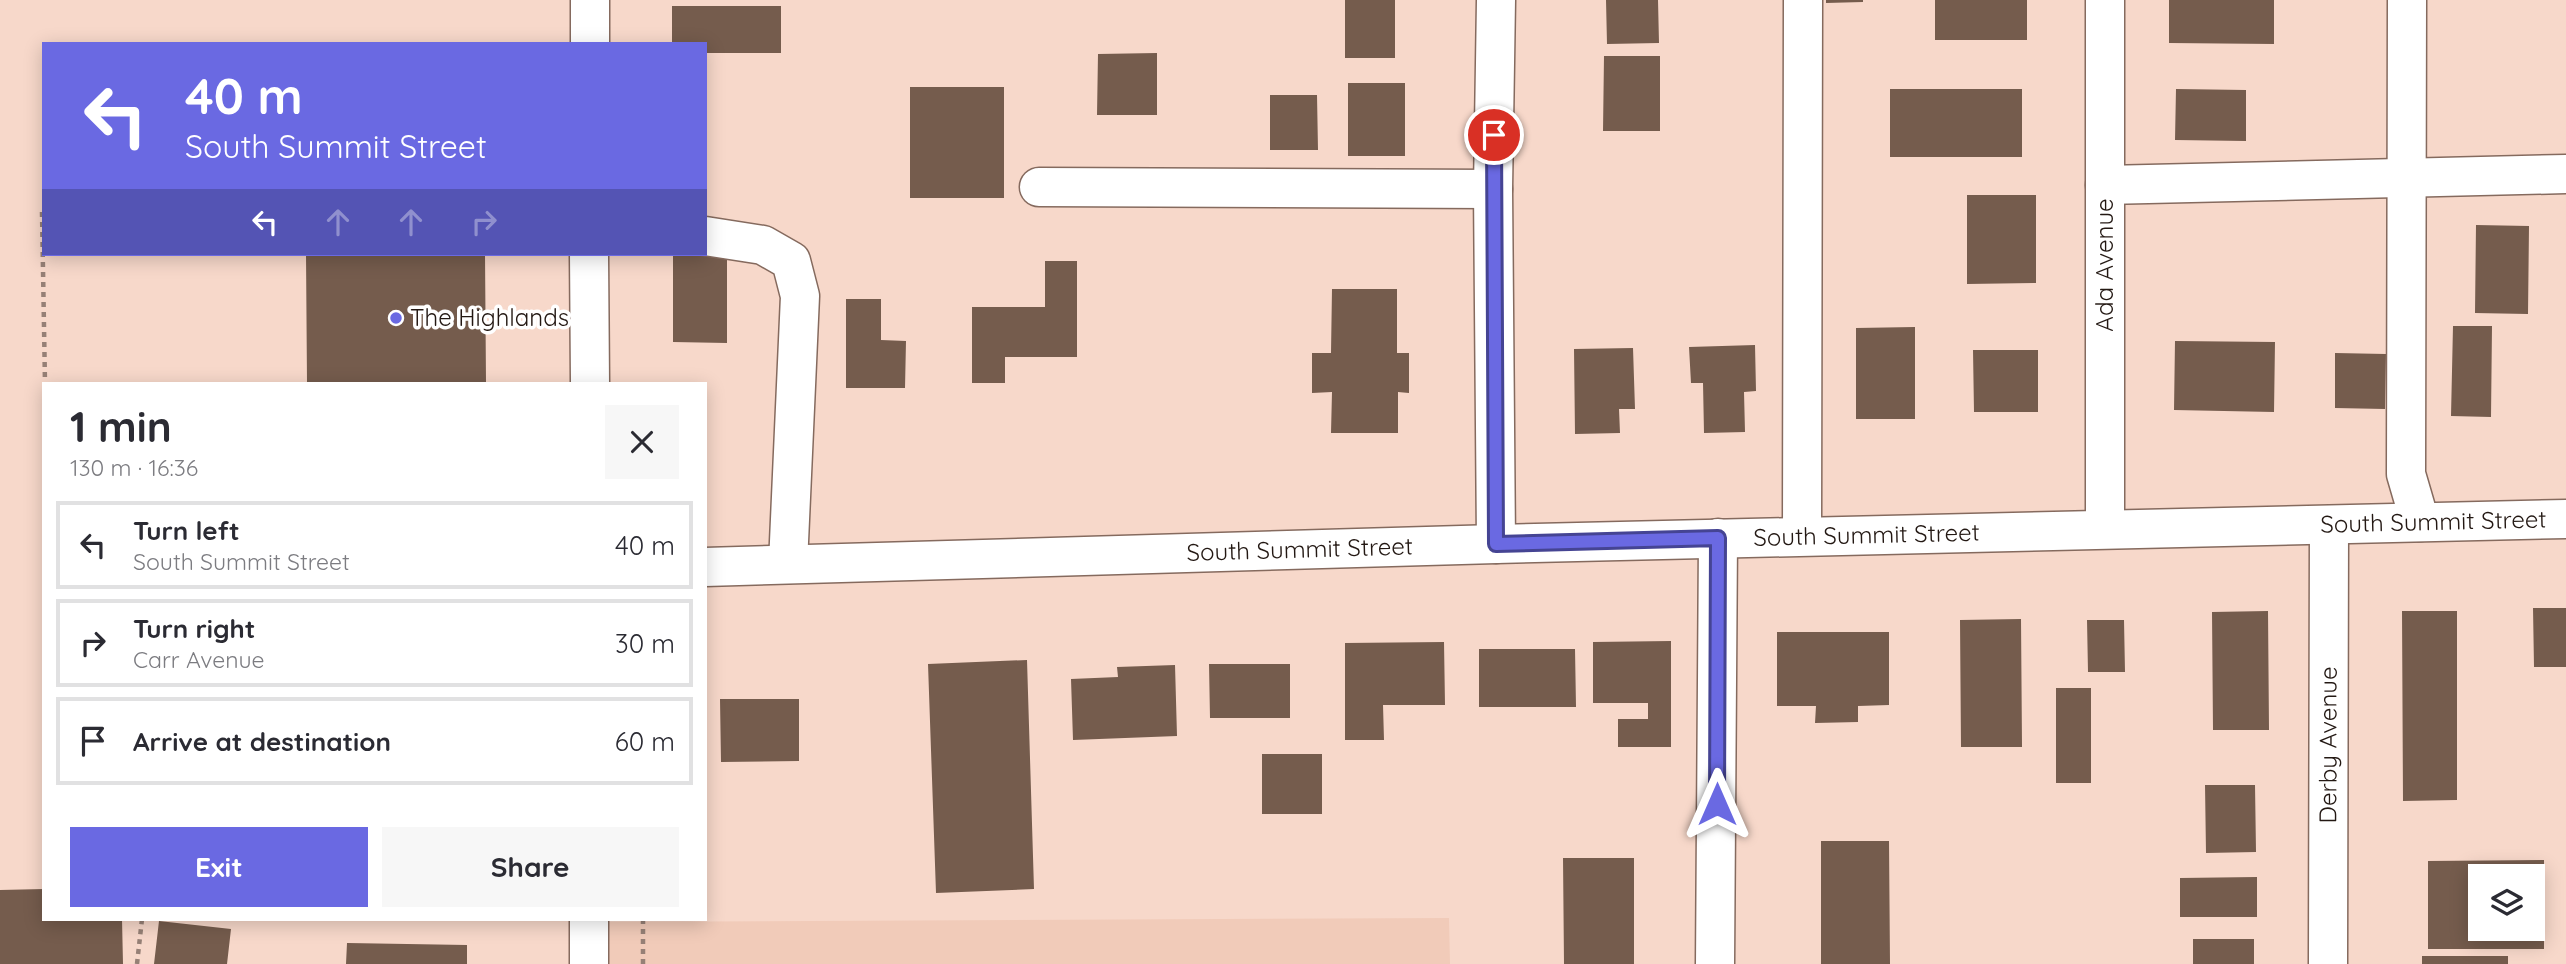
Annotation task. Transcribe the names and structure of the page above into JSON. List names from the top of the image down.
{
  "streets": {
    "street": ["Ada Avenue", "South Summit Street", "Derby Avenue"]
  },
  "crossings": [
    ["Ada Avenue", "South Summit Street"],
    ["South Summit Street", "Derby Avenue"]
  ],
  "places": ["The Highlands"],
  "page": {
    "turn": ["40 m", "South Summit Street"],
    "heading": ["1 min", "130 m · 16:36"],
    "list": [
      {
        "name": "Turn left",
        "note": "South Summit Street",
        "value": "40 m"
      },
      {
        "name": "Turn right",
        "note": "Carr Avenue",
        "value": "30 m"
      },
      {
        "name": "Arrive at destination",
        "value": "60 m"
      }
    ],
    "buttons": ["Exit", "Share"]
  }
}
